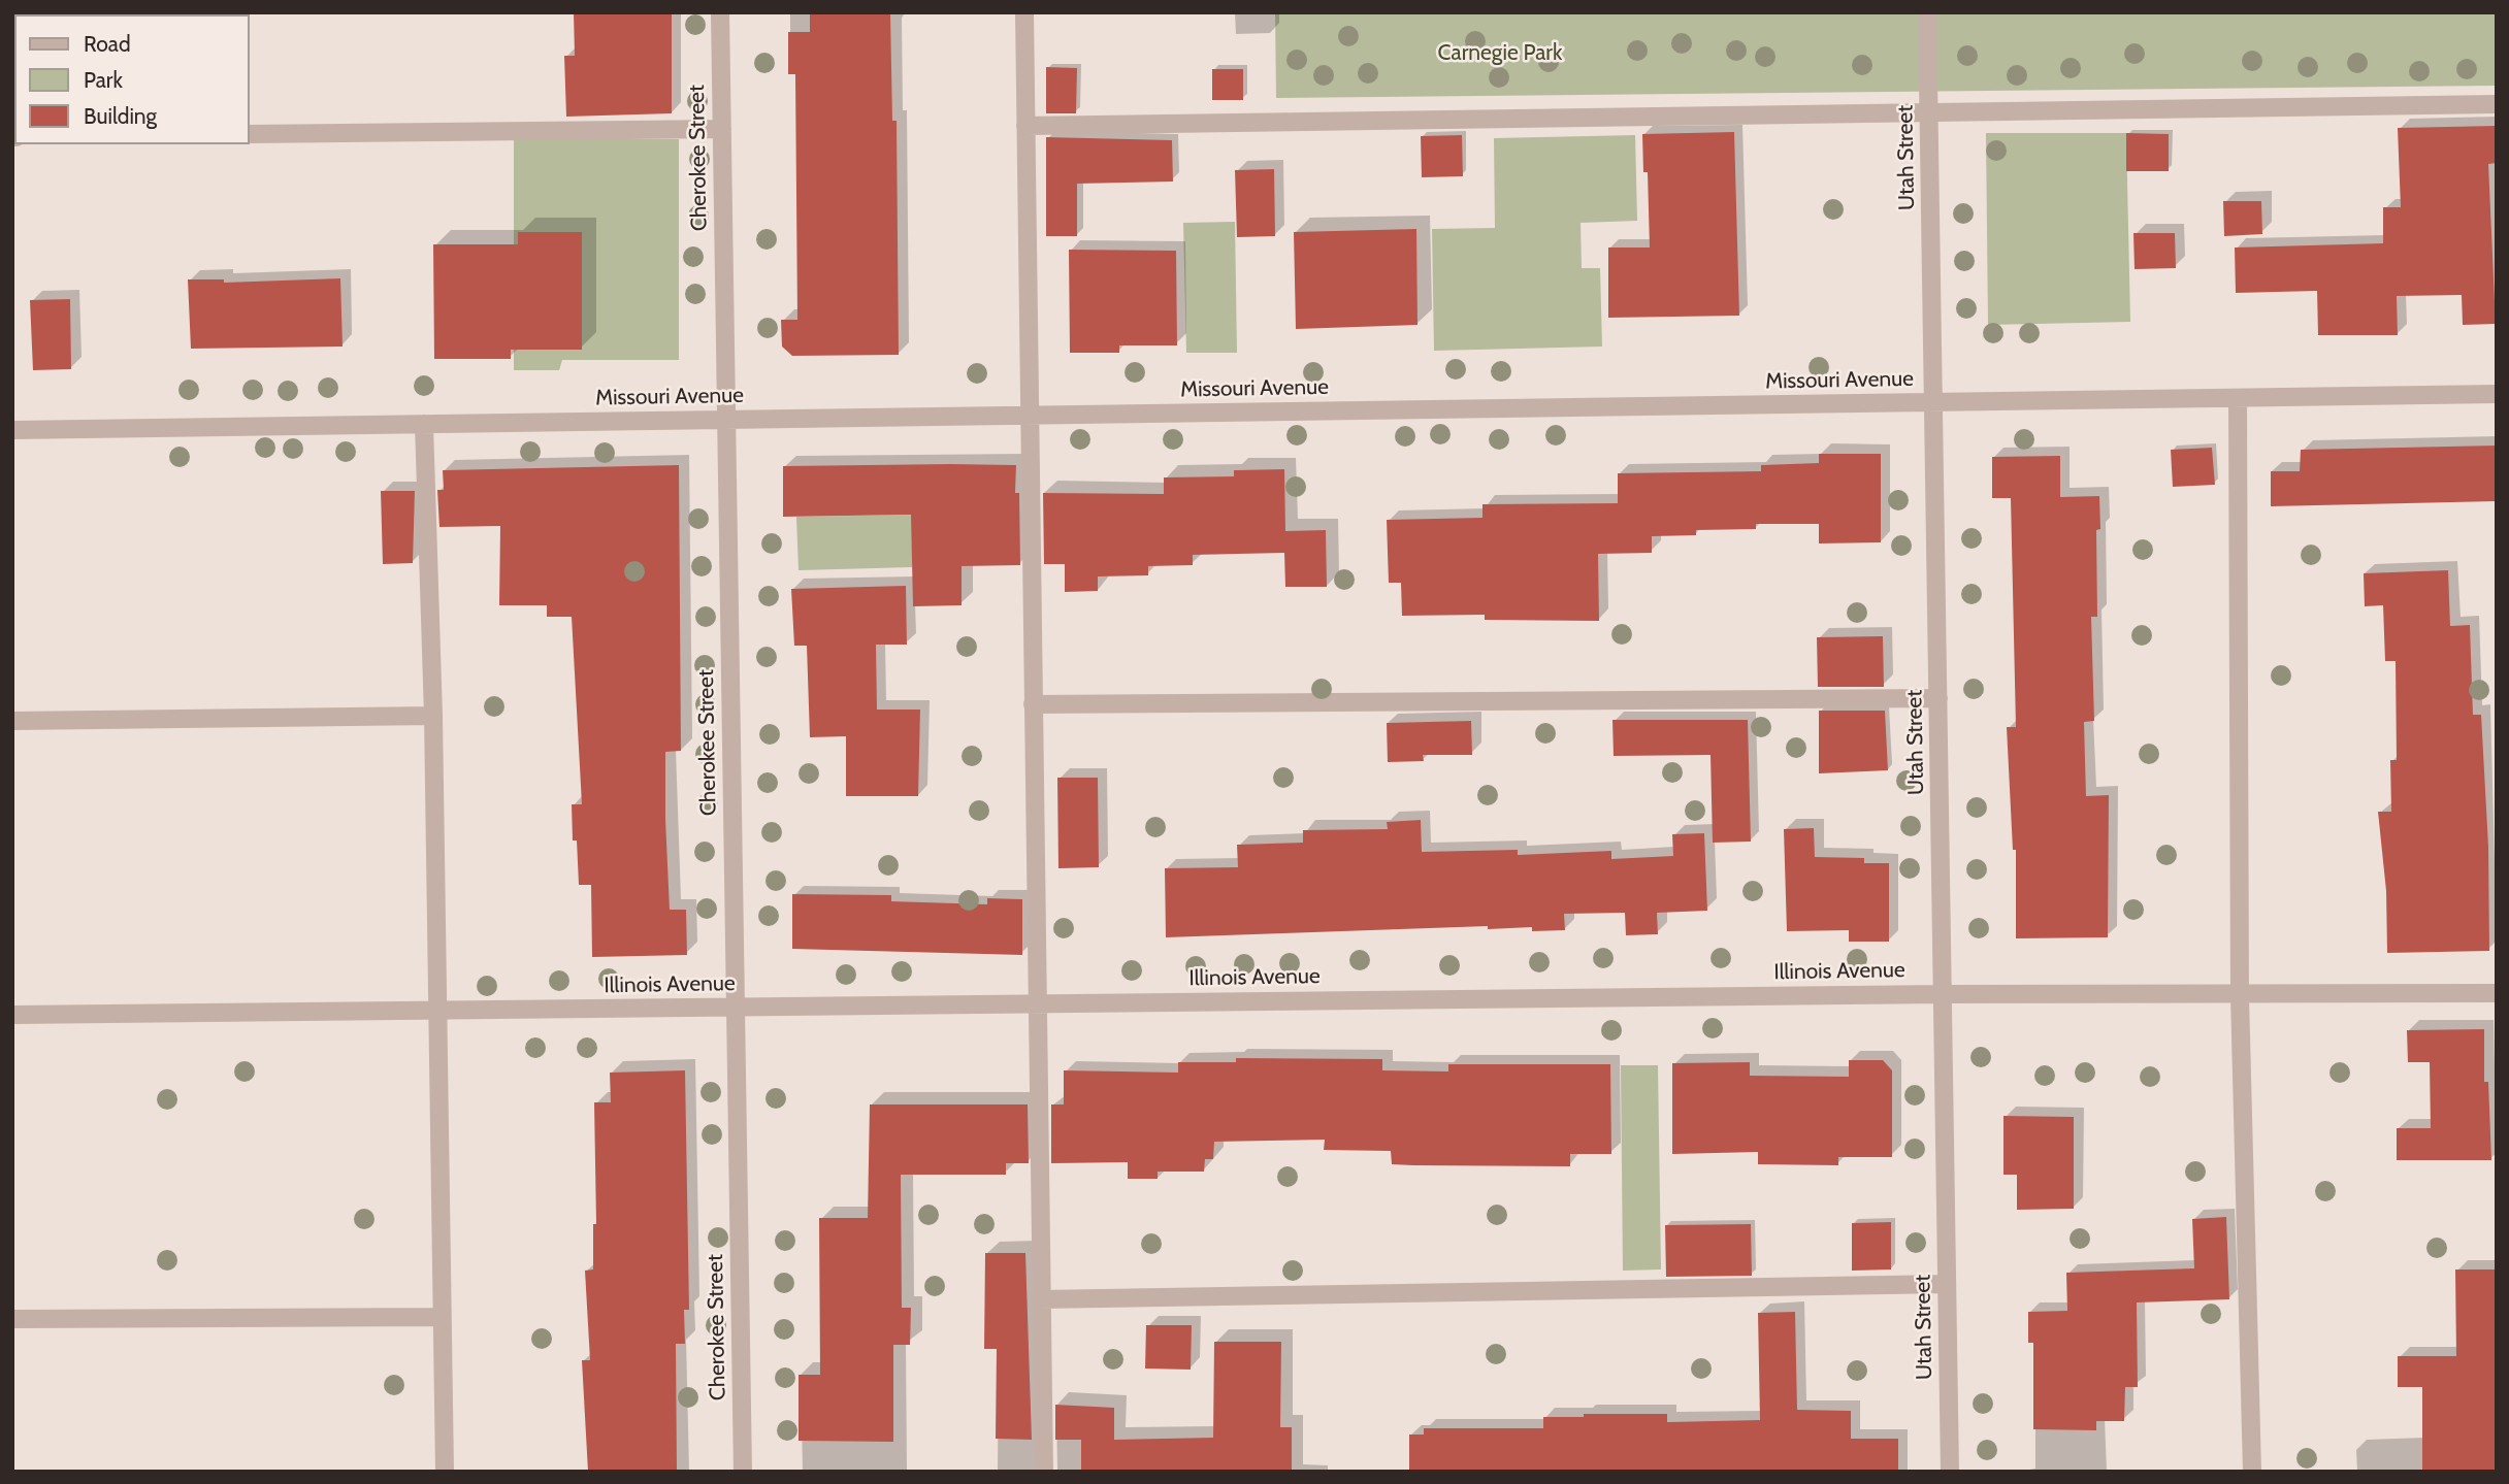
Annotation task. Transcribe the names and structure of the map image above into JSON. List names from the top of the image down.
{
  "streets": {
    "street": [
      "Cherokee Street",
      "Utah Street",
      "Missouri Avenue",
      "Illinois Avenue"
    ]
  },
  "crossings": [
    ["Cherokee Street", "Missouri Avenue"],
    ["Cherokee Street", "Illinois Avenue"],
    ["Utah Street", "Missouri Avenue"],
    ["Utah Street", "Illinois Avenue"]
  ],
  "parks": ["Carnegie Park"],
  "legend": ["Road", "Park", "Building"]
}
